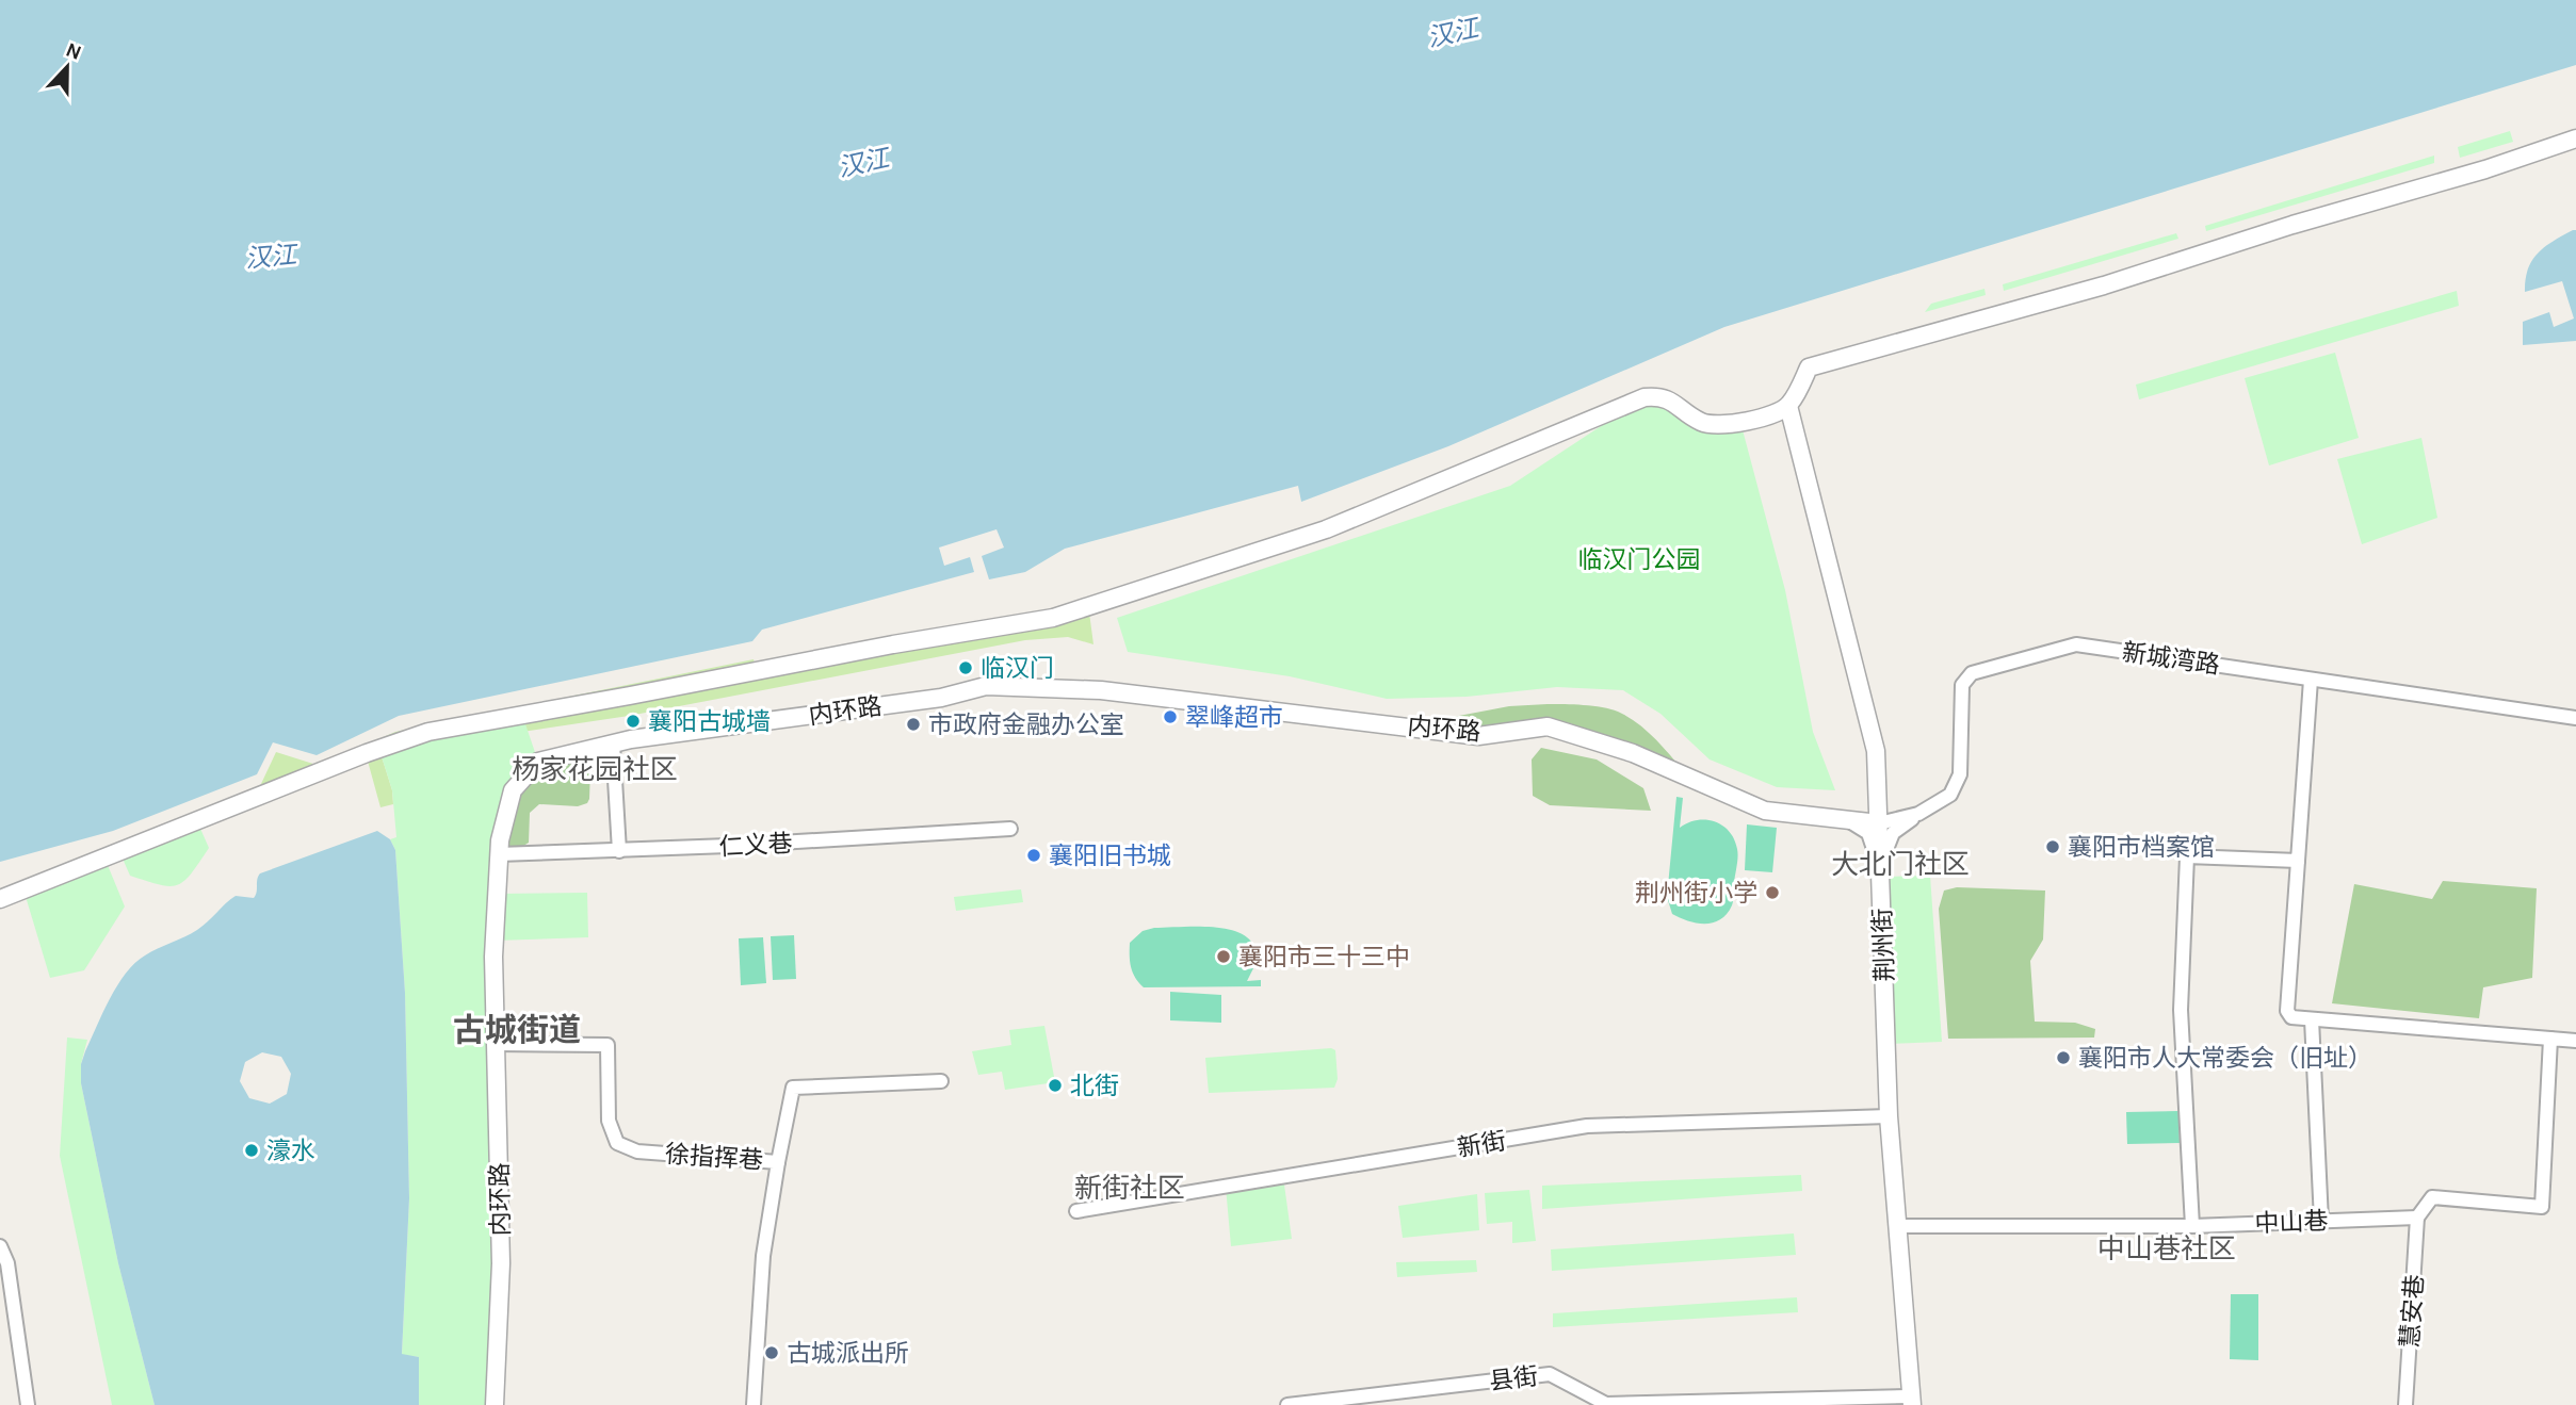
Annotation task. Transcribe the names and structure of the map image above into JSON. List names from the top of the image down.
{
  "streets": {
    "street": [
      "新城湾路",
      "内环路",
      "仁义巷",
      "荆州街",
      "新街",
      "徐指挥巷",
      "中山巷",
      "慧安巷",
      "县街"
    ]
  },
  "crossings": [
    ["新城湾路", "内环路"],
    ["新城湾路", "荆州街"],
    ["内环路", "仁义巷"],
    ["内环路", "荆州街"],
    ["内环路", "徐指挥巷"],
    ["荆州街", "新街"],
    ["荆州街", "中山巷"],
    ["荆州街", "县街"],
    ["中山巷", "慧安巷"]
  ],
  "districts": [
    "杨家花园社区",
    "大北门社区",
    "古城街道",
    "新街社区",
    "中山巷社区"
  ],
  "water": ["汉江"],
  "parks": ["临汉门公园"],
  "places": [
    "临汉门",
    "翠峰超市",
    "襄阳古城墙",
    "市政府金融办公室",
    "襄阳市档案馆",
    "襄阳旧书城",
    "荆州街小学",
    "襄阳市三十三中",
    "襄阳市人大常委会（旧址）",
    "北街",
    "濠水",
    "古城派出所"
  ],
  "north": "top"
}
